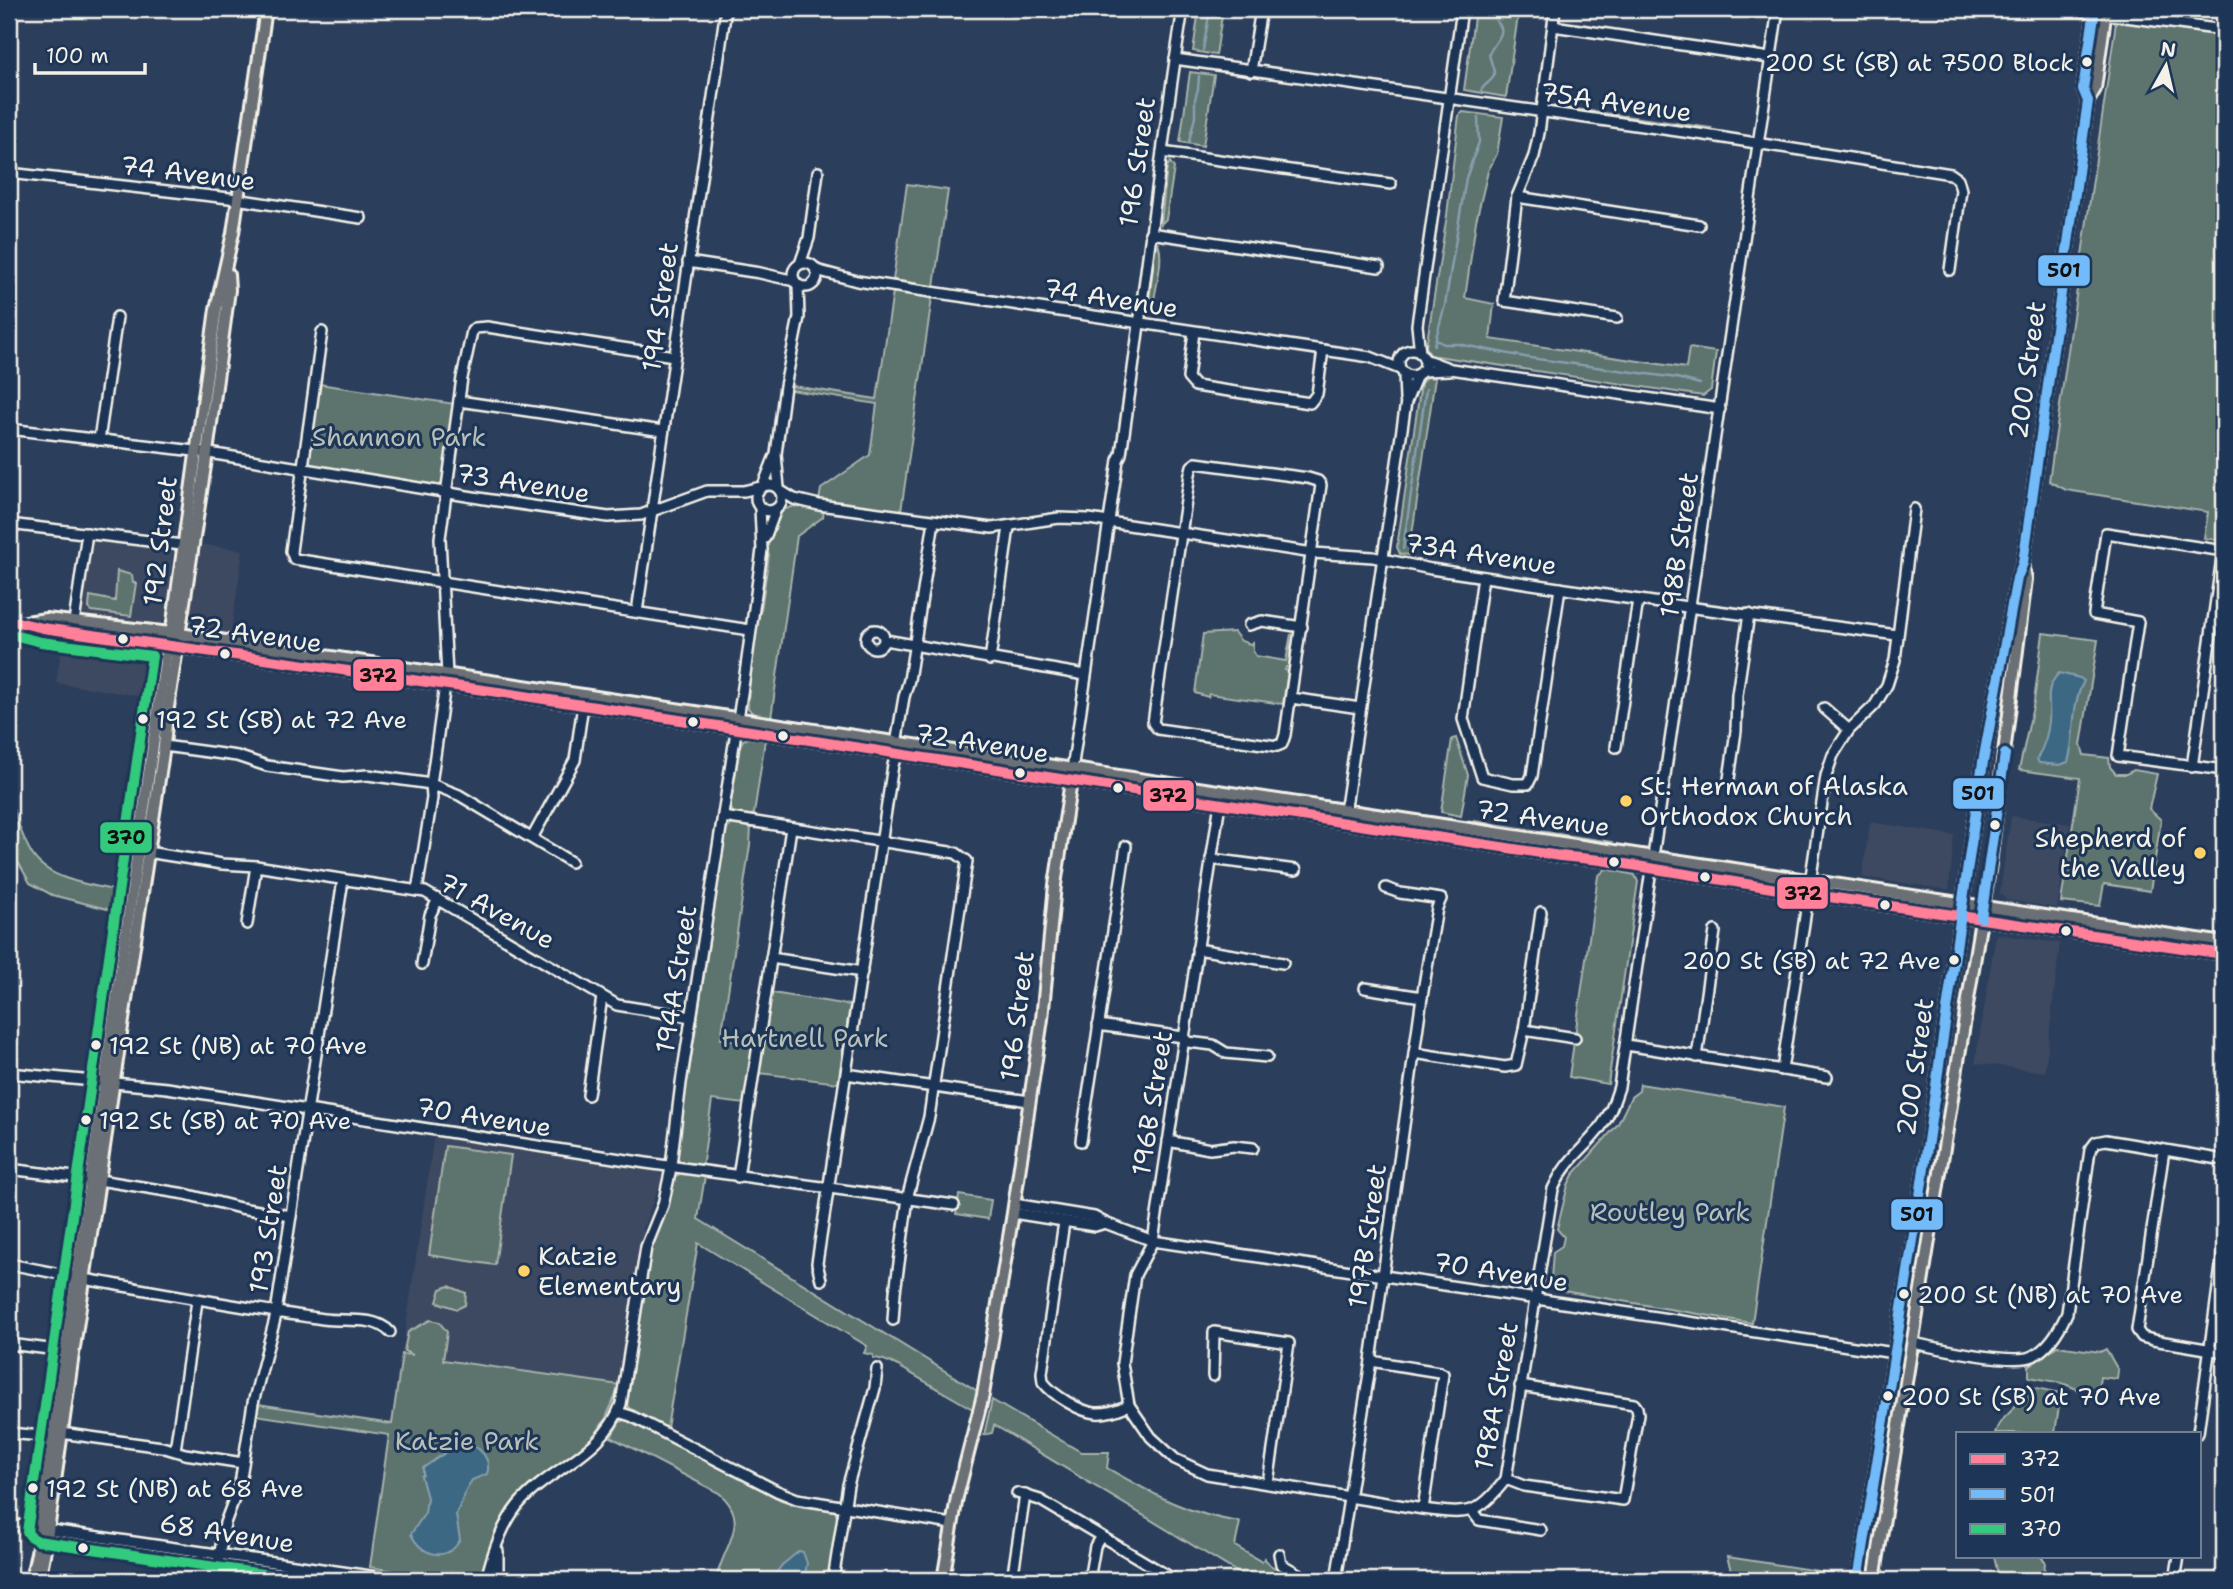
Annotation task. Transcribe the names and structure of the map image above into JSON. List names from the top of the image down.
{
  "streets": {
    "main road": [
      "196 Street",
      "200 Street",
      "192 Street",
      "72 Avenue"
    ],
    "street": [
      "75A Avenue",
      "74 Avenue",
      "194 Street",
      "73 Avenue",
      "198B Street",
      "73A Avenue",
      "71 Avenue",
      "194A Street",
      "196B Street",
      "70 Avenue",
      "193 Street",
      "197B Street",
      "198A Street",
      "68 Avenue"
    ]
  },
  "crossings": [
    ["75A Avenue", "196 Street"],
    ["75A Avenue", "198B Street"],
    ["196 Street", "74 Avenue"],
    ["196 Street", "73A Avenue"],
    ["196 Street", "72 Avenue"],
    ["196 Street", "70 Avenue"],
    ["74 Avenue", "192 Street"],
    ["194 Street", "73 Avenue"],
    ["200 Street", "72 Avenue"],
    ["200 Street", "70 Avenue"],
    ["73 Avenue", "192 Street"],
    ["73 Avenue", "194A Street"],
    ["192 Street", "72 Avenue"],
    ["192 Street", "71 Avenue"],
    ["192 Street", "70 Avenue"],
    ["192 Street", "68 Avenue"],
    ["198B Street", "73A Avenue"],
    ["198B Street", "72 Avenue"],
    ["198B Street", "198A Street"],
    ["72 Avenue", "194A Street"],
    ["72 Avenue", "196B Street"],
    ["71 Avenue", "194A Street"],
    ["71 Avenue", "193 Street"],
    ["194A Street", "70 Avenue"],
    ["196B Street", "70 Avenue"],
    ["70 Avenue", "193 Street"],
    ["70 Avenue", "197B Street"],
    ["70 Avenue", "198A Street"],
    ["193 Street", "68 Avenue"]
  ],
  "parks": [
    "Shannon Park",
    "Hartnell Park",
    "Routley Park",
    "Katzie Park"
  ],
  "places": [
    "200 St (SB) at 7500 Block",
    "192 St (SB) at 72 Ave",
    "St. Herman of Alaska Orthodox Church",
    "Shepherd of the Valley",
    "200 St (SB) at 72 Ave",
    "192 St (NB) at 70 Ave",
    "192 St (SB) at 70 Ave",
    "Katzie Elementary",
    "200 St (NB) at 70 Ave",
    "200 St (SB) at 70 Ave",
    "192 St (NB) at 68 Ave"
  ],
  "lines": ["transit line 501", "transit line 372", "transit line 370"],
  "legend": ["372", "501", "370"],
  "scale_bar": "100 m",
  "north": "top"
}
